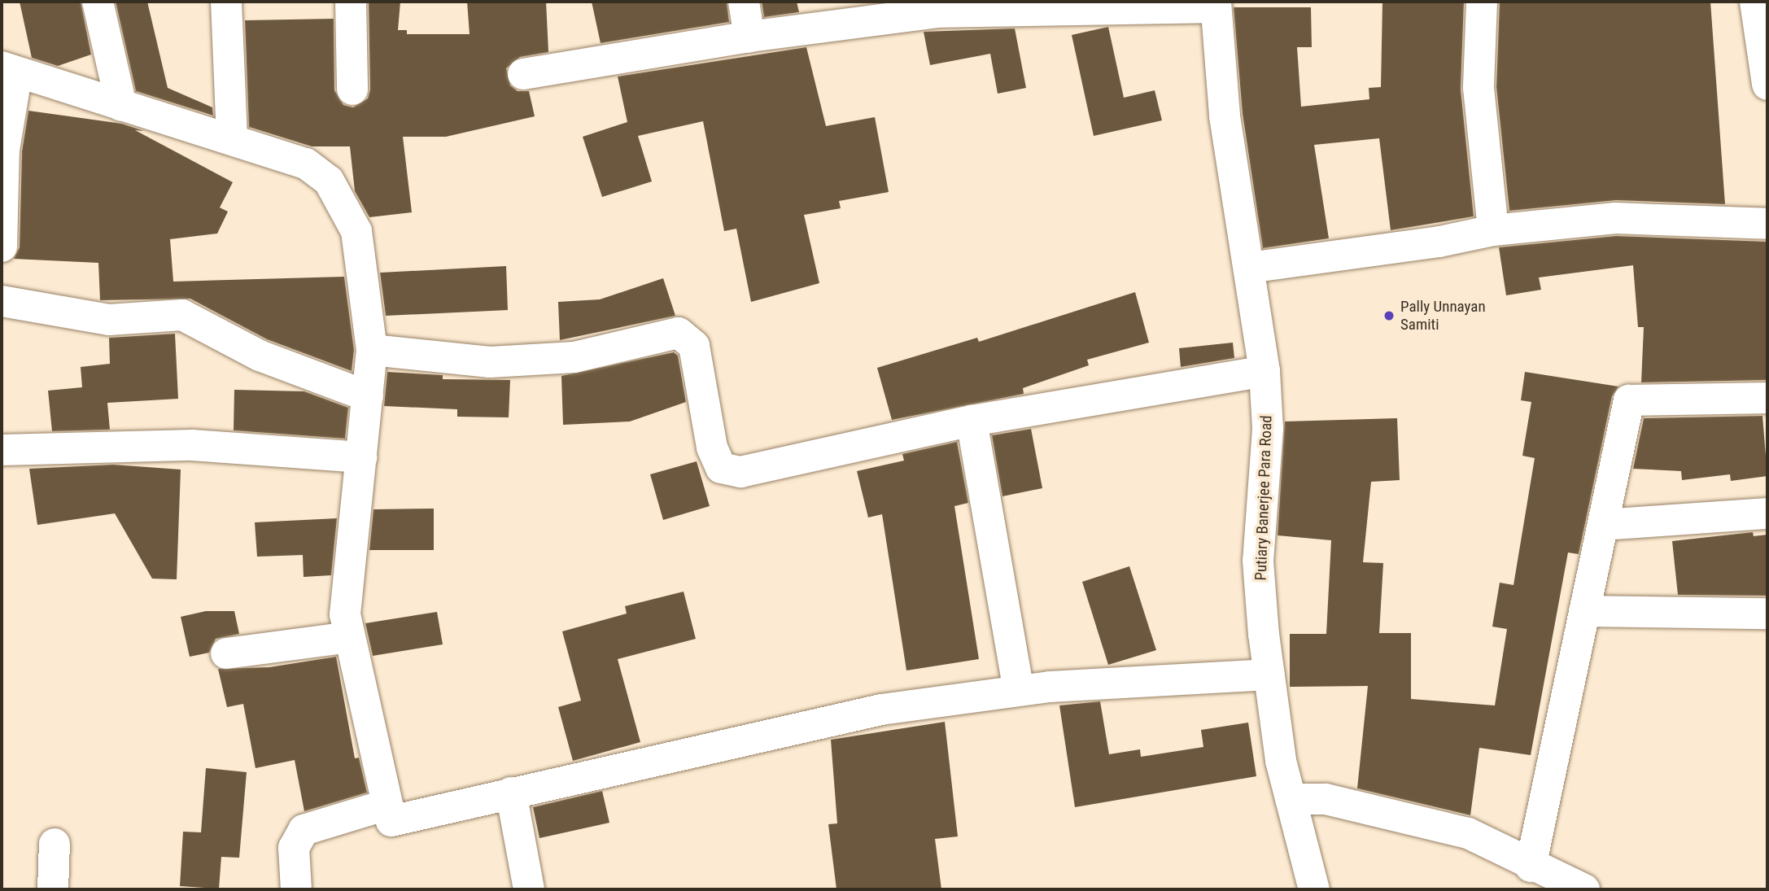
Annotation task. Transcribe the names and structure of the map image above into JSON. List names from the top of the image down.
{
  "streets": {
    "street": ["Putiary Banerjee Para Road"]
  },
  "places": ["Pally Unnayan Samiti"]
}
